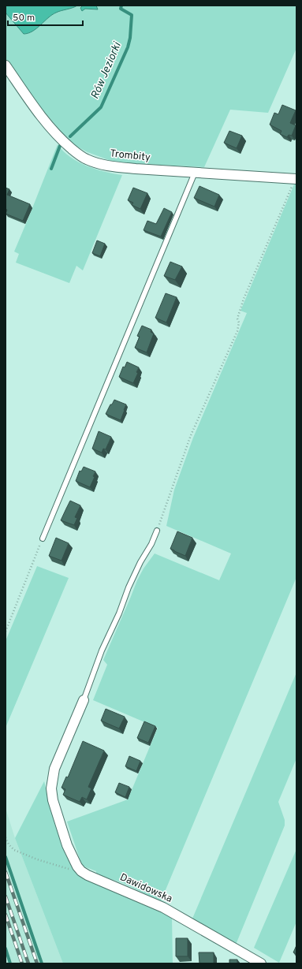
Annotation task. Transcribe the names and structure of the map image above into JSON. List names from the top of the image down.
{
  "streets": {
    "street": ["Trombity", "Dawidowska"]
  },
  "water": ["Rów Jeziorki"],
  "scale_bar": "50 m"
}
